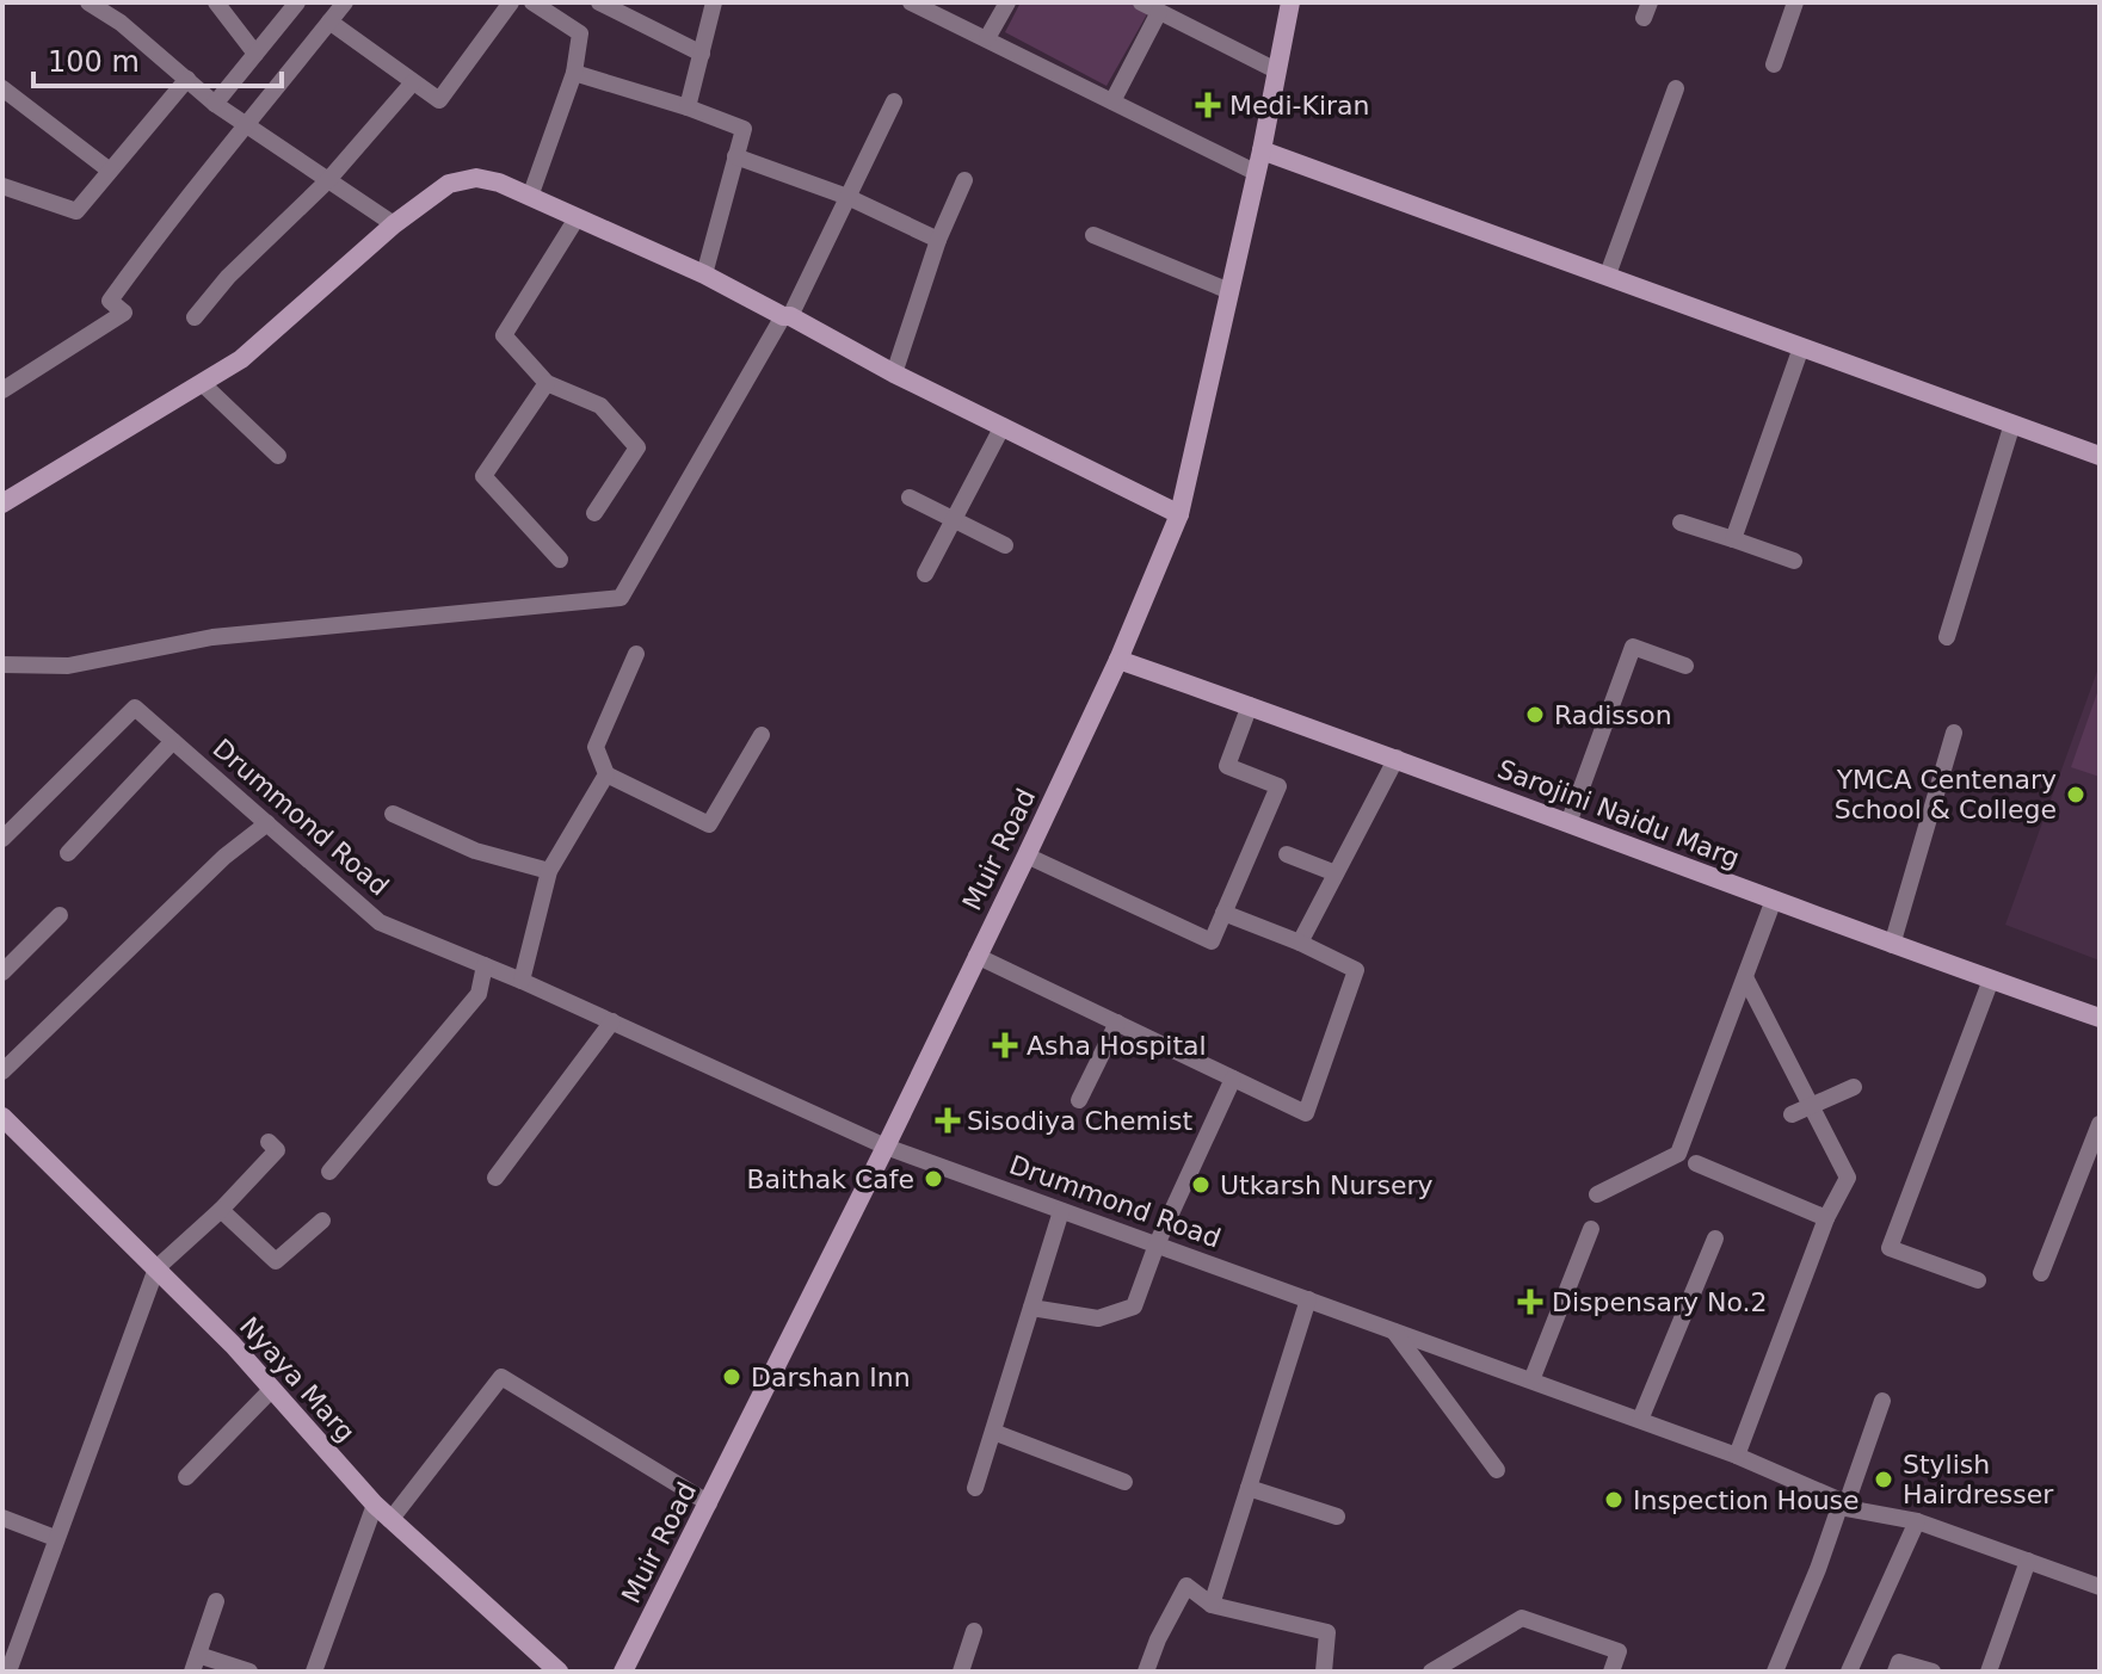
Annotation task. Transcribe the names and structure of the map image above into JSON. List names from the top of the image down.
{
  "streets": {
    "street": [
      "Sarojini Naidu Marg",
      "Drummond Road",
      "Muir Road",
      "Nyaya Marg"
    ]
  },
  "crossings": [
    ["Sarojini Naidu Marg", "Muir Road"],
    ["Drummond Road", "Muir Road"]
  ],
  "places": {
    "health": [
      "Medi-Kiran",
      "Asha Hospital",
      "Sisodiya Chemist",
      "Dispensary No.2"
    ],
    "other": [
      "Radisson",
      "YMCA Centenary School & College",
      "Baithak Cafe",
      "Utkarsh Nursery",
      "Darshan Inn",
      "Stylish Hairdresser",
      "Inspection House"
    ]
  },
  "scale_bar": "100 m"
}
